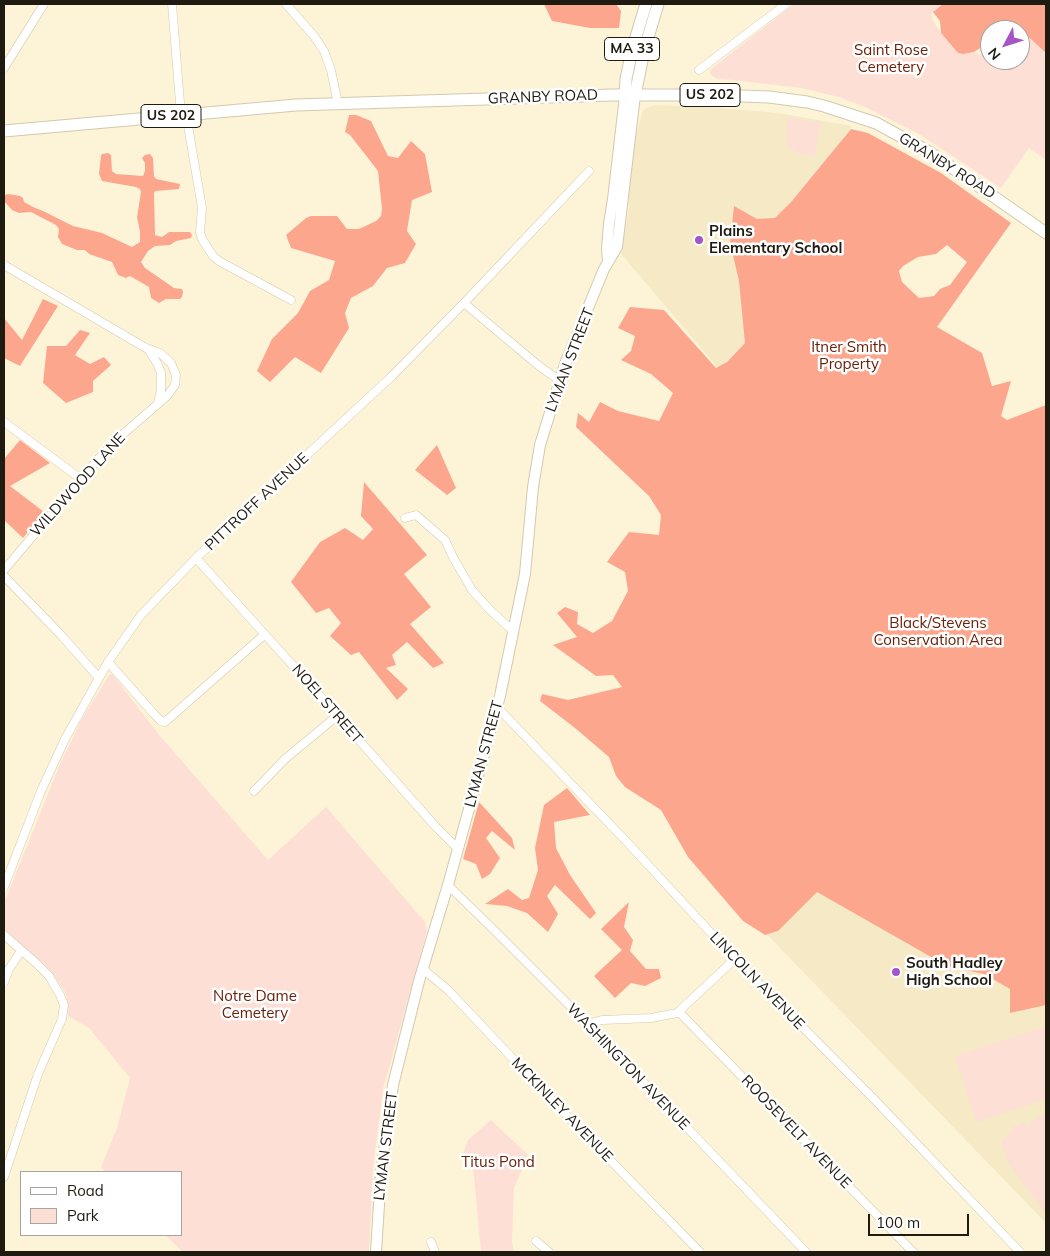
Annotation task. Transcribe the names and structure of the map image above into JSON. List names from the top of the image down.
{
  "streets": {
    "main road": [
      "MA 33",
      "US 202",
      "GRANBY ROAD",
      "LYMAN STREET"
    ],
    "street": [
      "WILDWOOD LANE",
      "PITTROFF AVENUE",
      "NOEL STREET",
      "LINCOLN AVENUE",
      "WASHINGTON AVENUE",
      "MCKINLEY AVENUE",
      "ROOSEVELT AVENUE"
    ]
  },
  "crossings": [
    ["MA 33", "GRANBY ROAD"],
    ["MA 33", "LYMAN STREET"],
    ["GRANBY ROAD", "LYMAN STREET"],
    ["LYMAN STREET", "NOEL STREET"],
    ["LYMAN STREET", "LINCOLN AVENUE"],
    ["LYMAN STREET", "WASHINGTON AVENUE"],
    ["LYMAN STREET", "MCKINLEY AVENUE"],
    ["PITTROFF AVENUE", "NOEL STREET"]
  ],
  "parks": [
    "Saint Rose Cemetery",
    "Itner Smith Property",
    "Black/Stevens Conservation Area",
    "Notre Dame Cemetery",
    "Titus Pond"
  ],
  "places": ["Plains Elementary School", "South Hadley High School"],
  "legend": ["Road", "Park"],
  "scale_bar": "100 m",
  "north": "bottom left"
}
